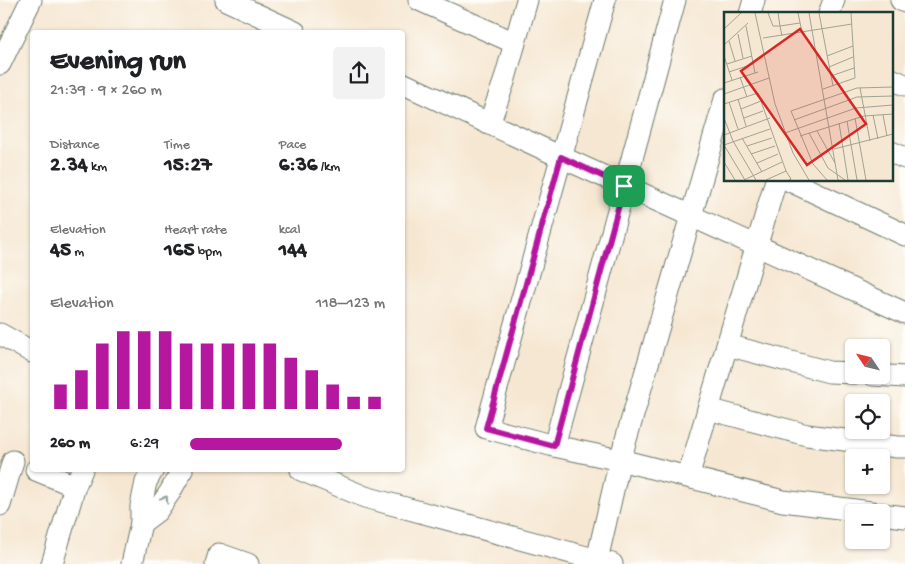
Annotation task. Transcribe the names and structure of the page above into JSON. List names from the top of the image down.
{
  "north": "top left",
  "page": {
    "heading": ["Evening run", "21:39 · 9 × 260 m"],
    "stats": [
      ["Distance", "2.34 km"],
      ["Time", "15:27"],
      ["Pace", "6:36 /km"],
      ["Elevation", "45 m"],
      ["Heart rate", "165 bpm"],
      ["kcal", "144"]
    ],
    "chart": ["Elevation", "118–123 m"],
    "map_buttons": ["+", "−"],
    "list": [
      {
        "name": "260 m",
        "note": "6:29"
      }
    ]
  }
}
